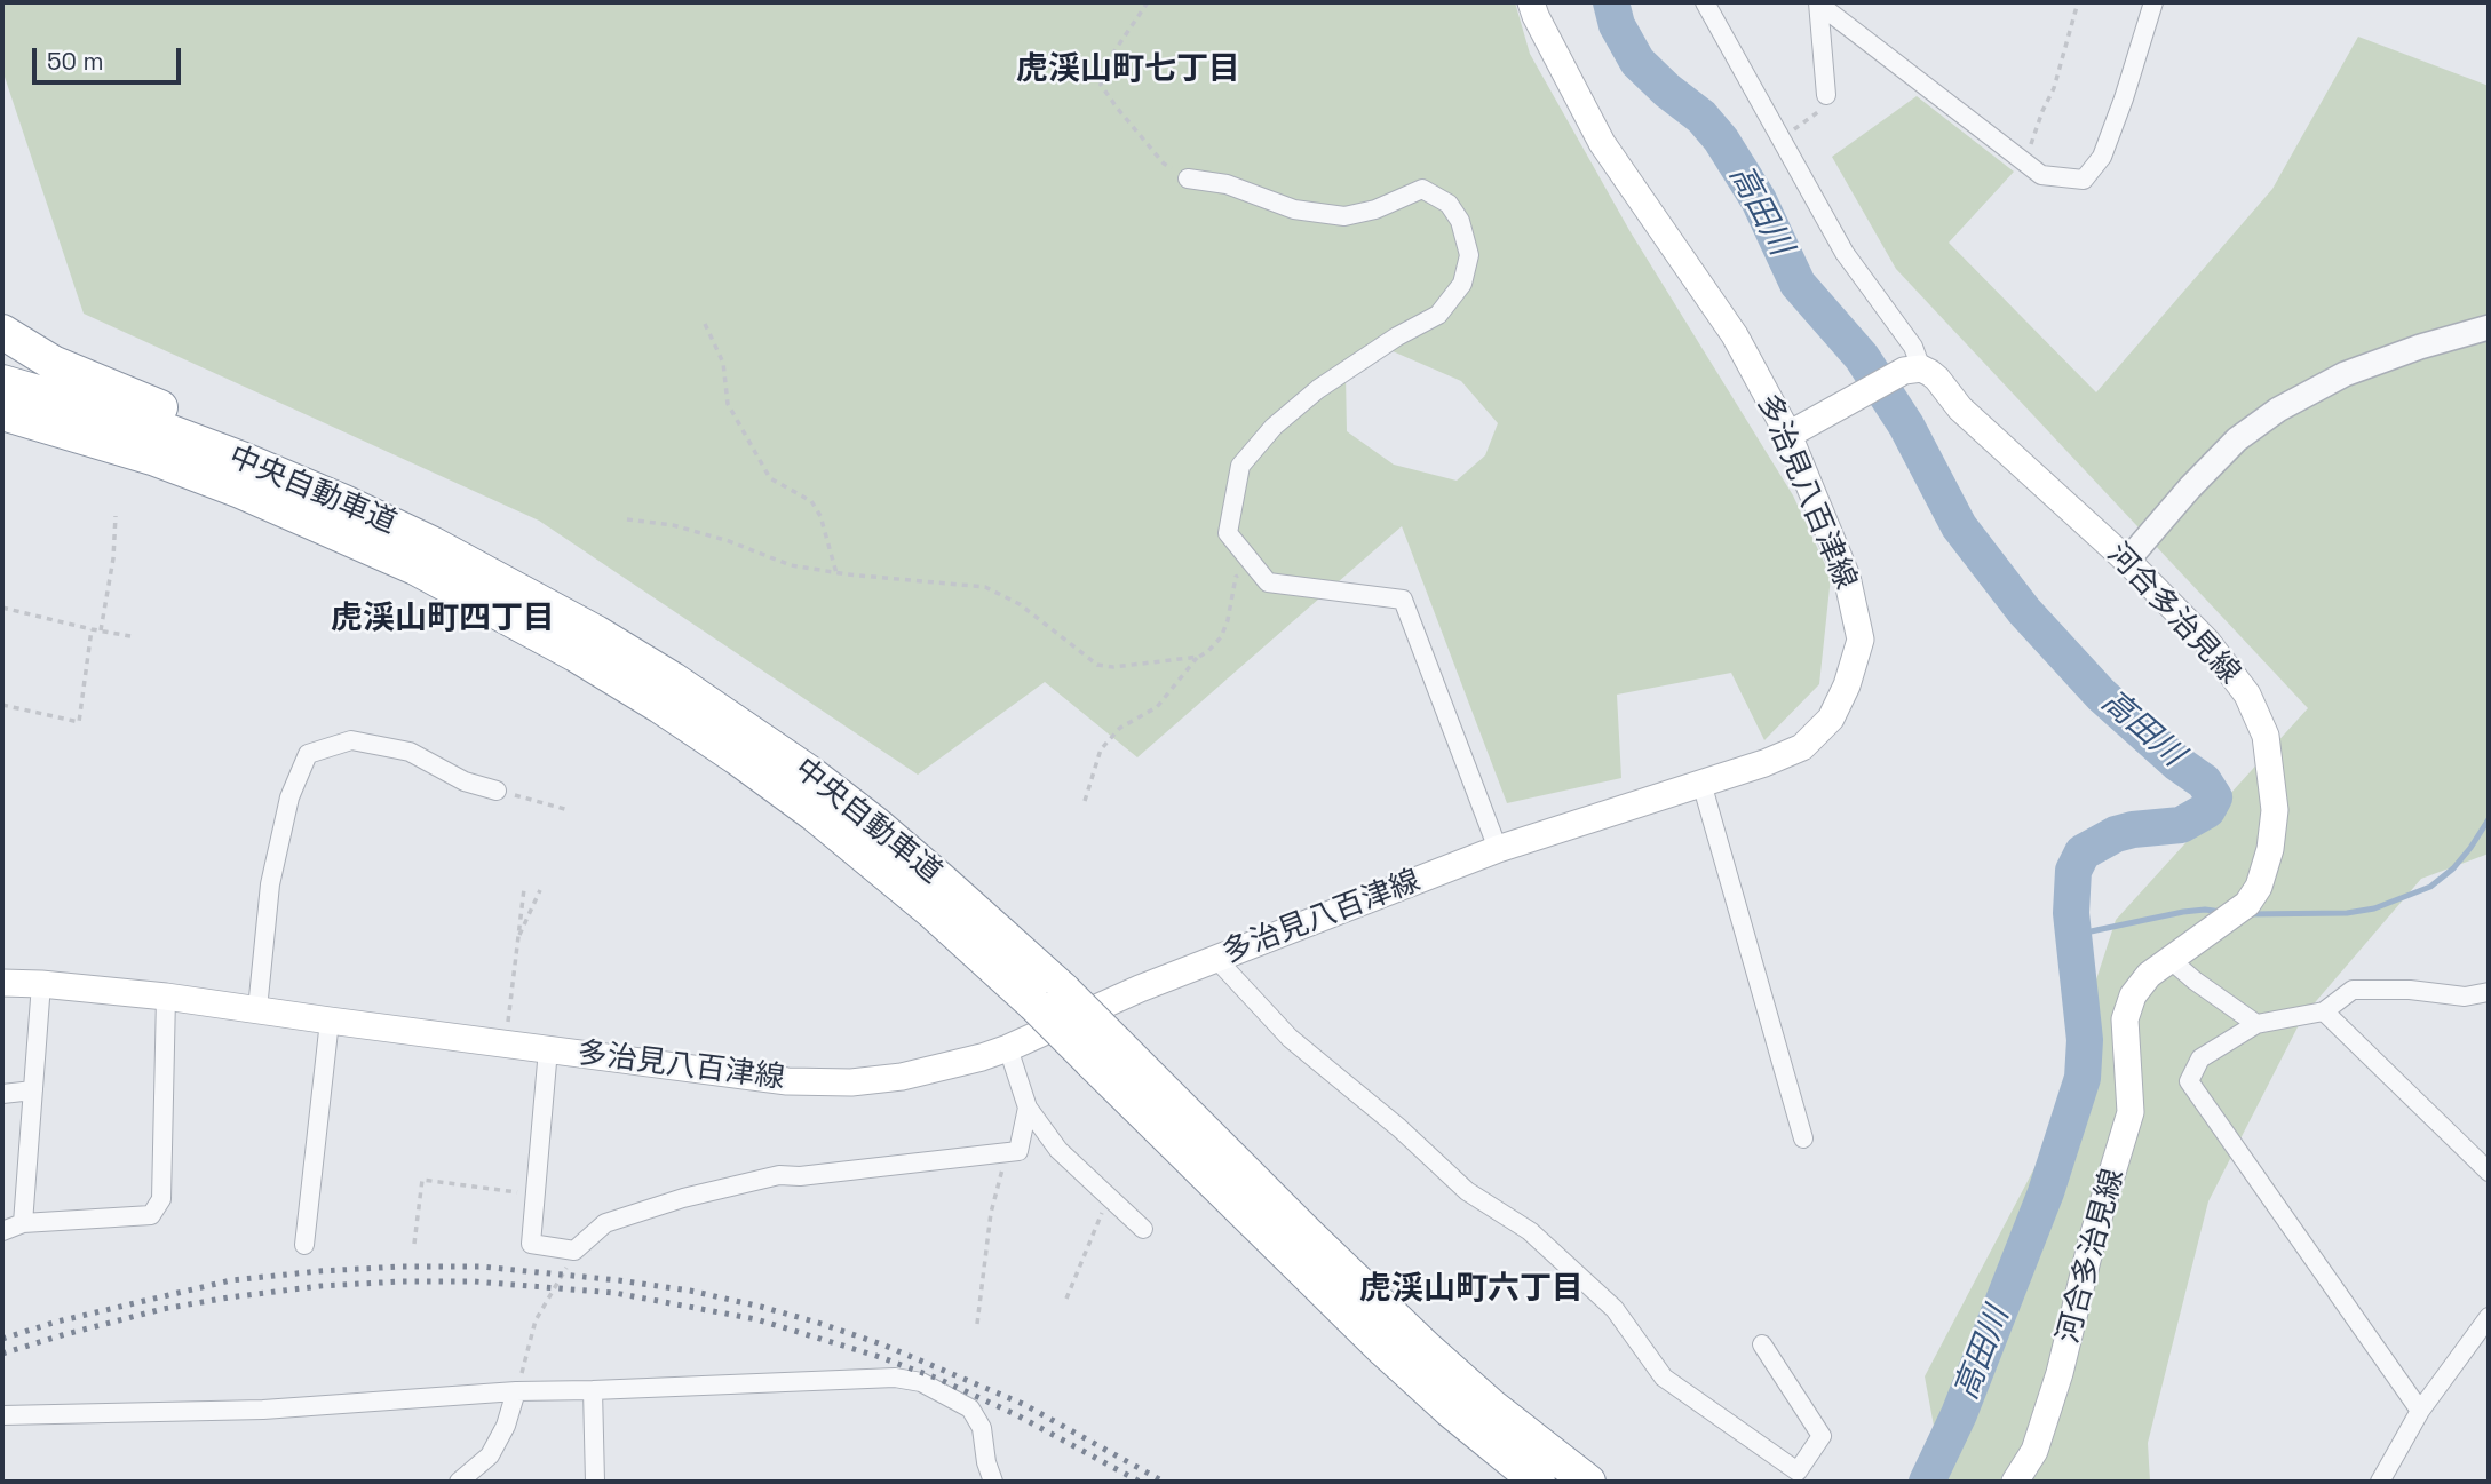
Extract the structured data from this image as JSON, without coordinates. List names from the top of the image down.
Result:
{
  "streets": {
    "highway": ["中央自動車道"],
    "main road": ["多治見八百津線", "河合多治見線"]
  },
  "districts": ["虎渓山町七丁目", "虎渓山町四丁目", "虎渓山町六丁目"],
  "water": ["高田川"],
  "scale_bar": "50 m"
}
